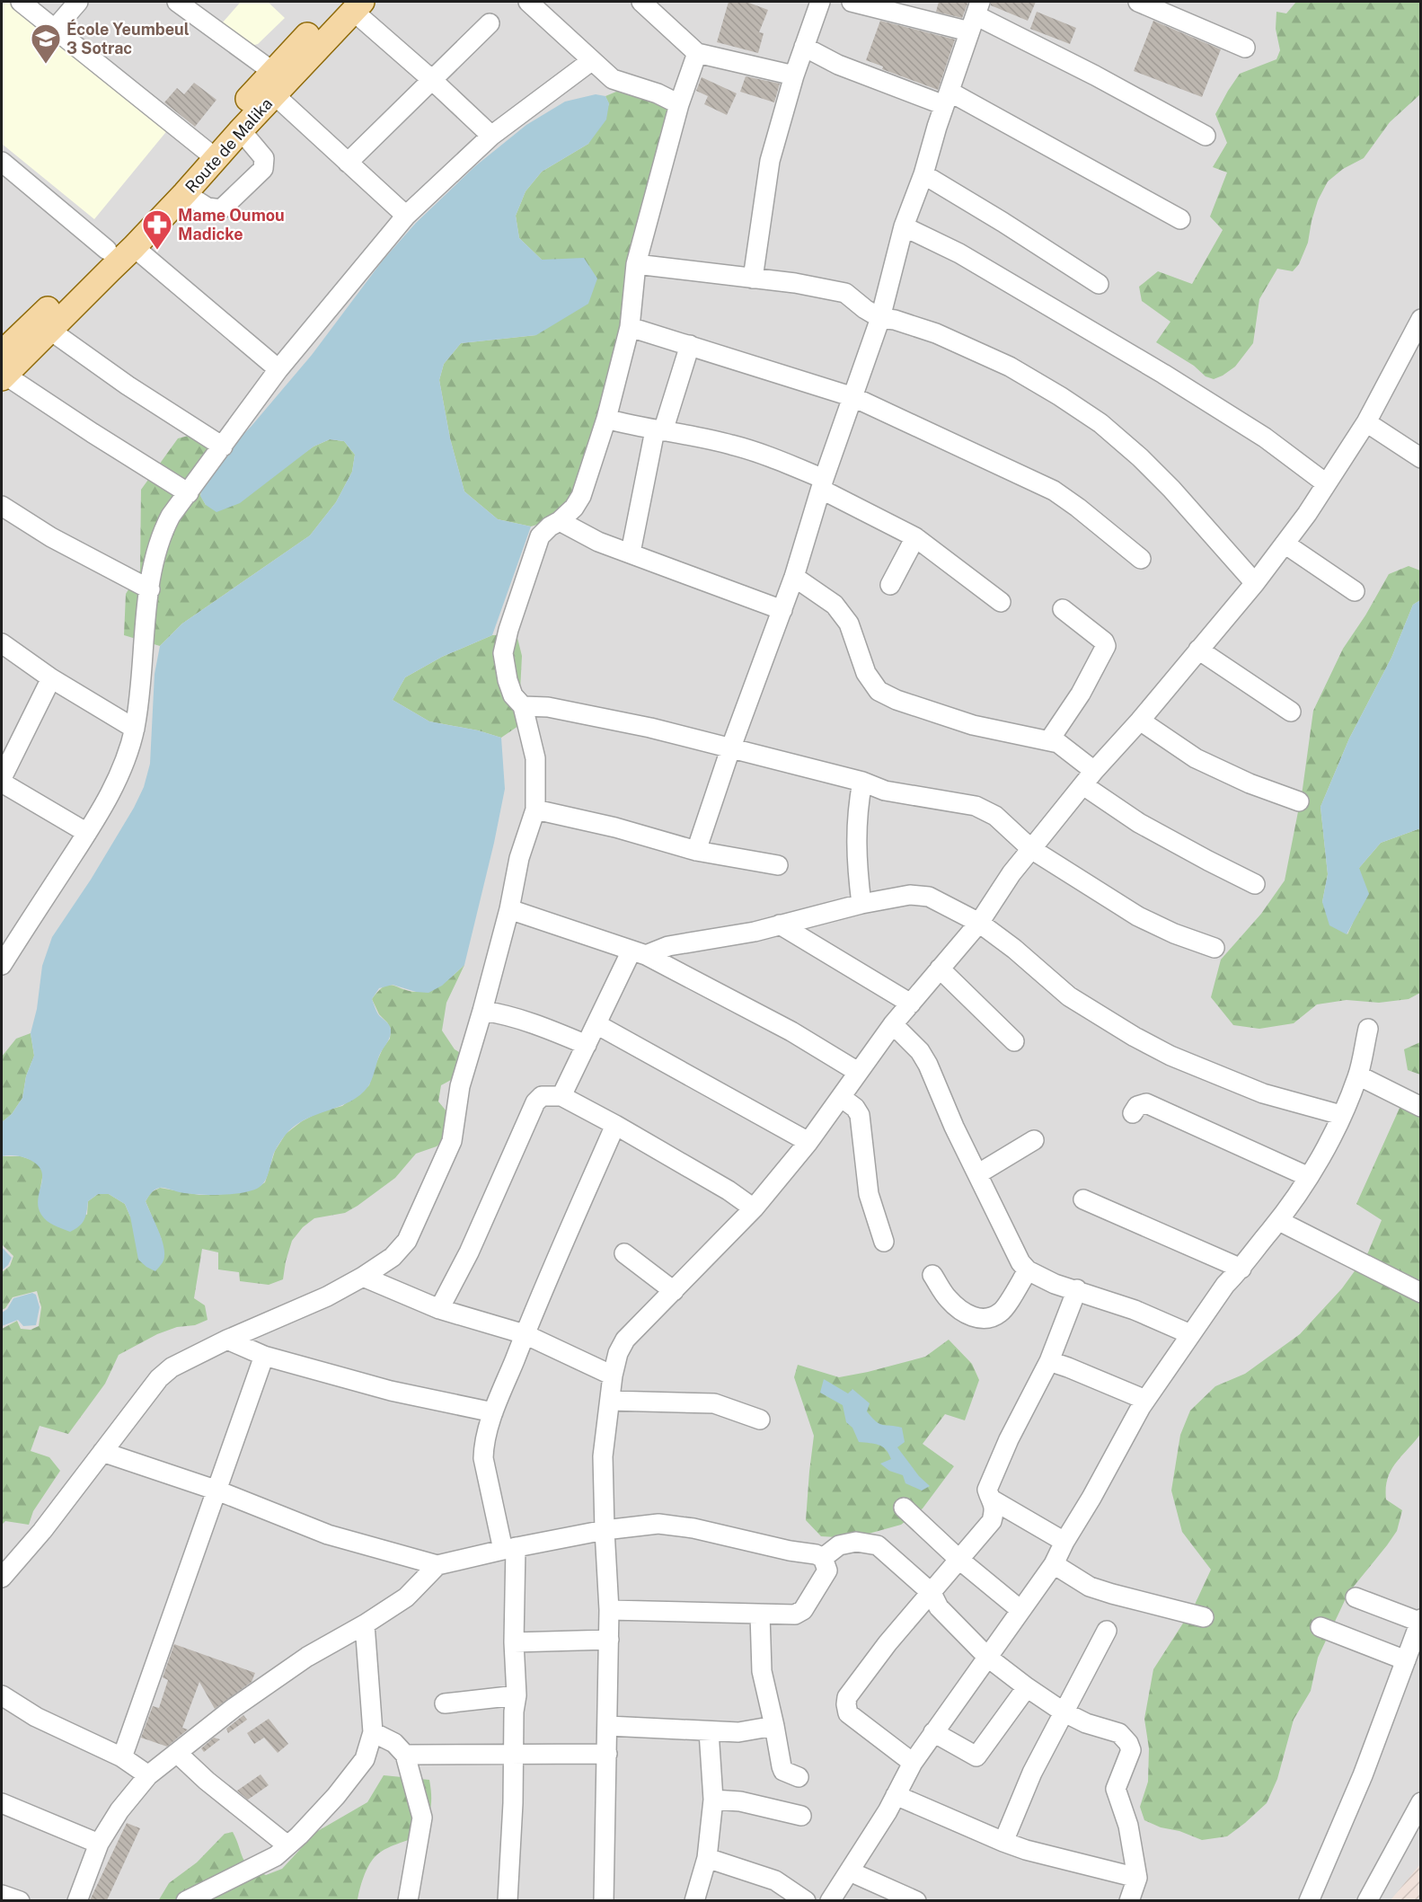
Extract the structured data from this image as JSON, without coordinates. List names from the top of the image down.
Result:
{
  "streets": {
    "main road": ["Route de Malika"]
  },
  "places": {
    "school or university": ["École Yeumbeul 3 Sotrac"],
    "pharmacy": ["Mame Oumou Madicke"]
  }
}
